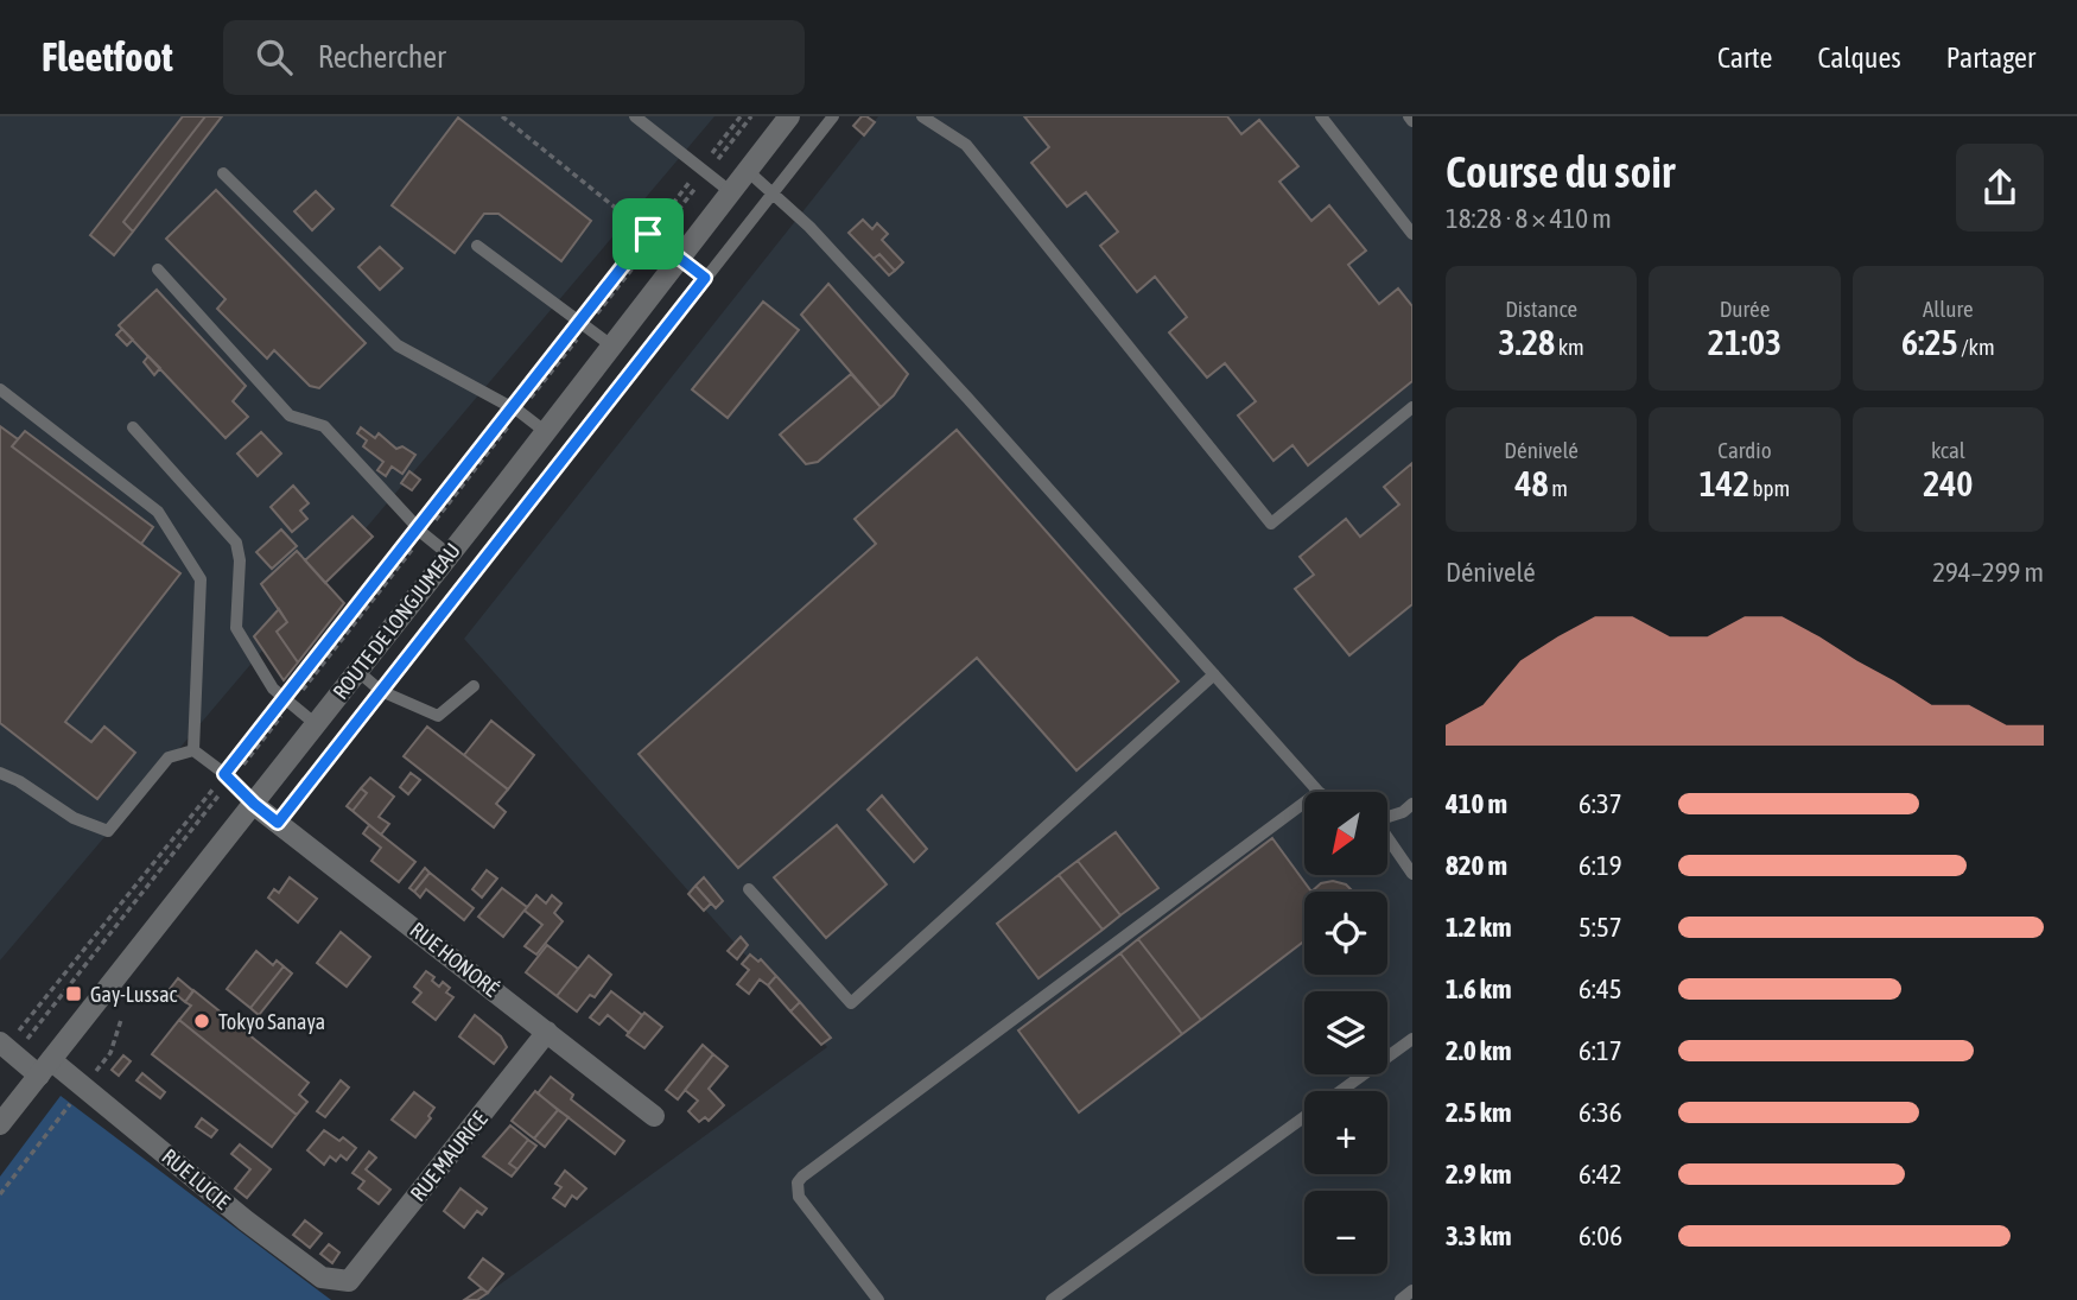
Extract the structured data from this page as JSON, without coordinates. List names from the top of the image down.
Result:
{
  "streets": {
    "street": [
      "ROUTE DE LONGJUMEAU",
      "RUE HONORÉ",
      "RUE MAURICE",
      "RUE LUCIE"
    ]
  },
  "crossings": [
    ["ROUTE DE LONGJUMEAU", "RUE HONORÉ"],
    ["ROUTE DE LONGJUMEAU", "RUE LUCIE"],
    ["RUE HONORÉ", "RUE MAURICE"],
    ["RUE MAURICE", "RUE LUCIE"]
  ],
  "places": {
    "transit": ["Gay-Lussac"],
    "other": ["Tokyo Sanaya"]
  },
  "north": "bottom left",
  "page": {
    "header": "Fleetfoot",
    "search": "Rechercher",
    "nav": ["Carte", "Calques", "Partager"],
    "heading": ["Course du soir", "18:28 · 8 × 410 m"],
    "stats": [
      ["Distance", "3.28 km"],
      ["Durée", "21:03"],
      ["Allure", "6:25 /km"],
      ["Dénivelé", "48 m"],
      ["Cardio", "142 bpm"],
      ["kcal", "240"]
    ],
    "chart": ["Dénivelé", "294–299 m"],
    "list": [
      {
        "name": "410 m",
        "note": "6:37"
      },
      {
        "name": "820 m",
        "note": "6:19"
      },
      {
        "name": "1.2 km",
        "note": "5:57"
      },
      {
        "name": "1.6 km",
        "note": "6:45"
      },
      {
        "name": "2.0 km",
        "note": "6:17"
      },
      {
        "name": "2.5 km",
        "note": "6:36"
      },
      {
        "name": "2.9 km",
        "note": "6:42"
      },
      {
        "name": "3.3 km",
        "note": "6:06"
      }
    ],
    "map_buttons": ["+", "−"]
  }
}
